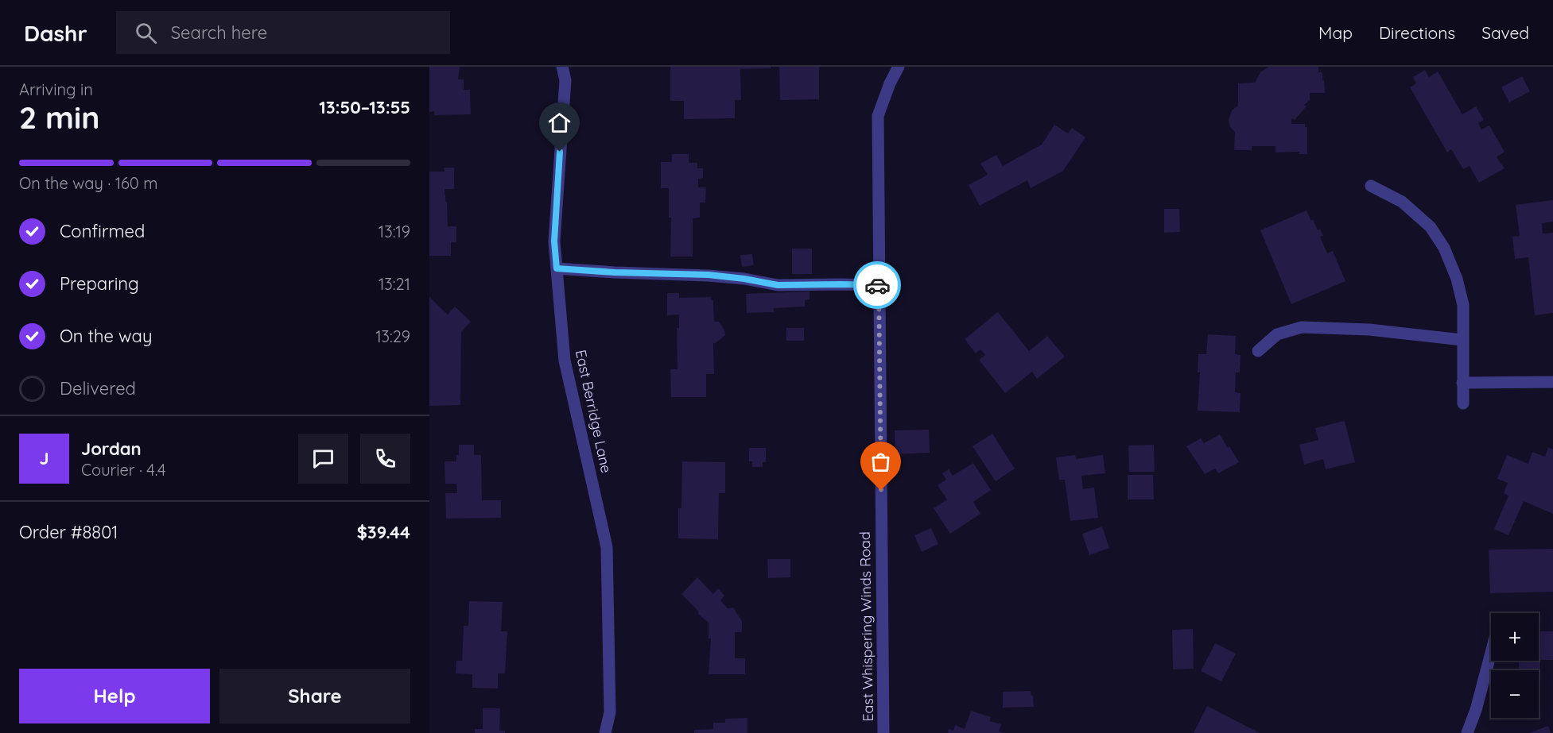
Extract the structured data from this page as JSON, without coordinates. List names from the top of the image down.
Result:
{
  "streets": {
    "street": ["East Berridge Lane", "East Whispering Winds Road"]
  },
  "page": {
    "header": "Dashr",
    "search": "Search here",
    "nav": ["Map", "Directions", "Saved"],
    "heading": ["2 min", "Arriving in", "13:50–13:55"],
    "panel": [
      "Jordan",
      "Courier · 4.4",
      "Order #8801",
      "$39.44"
    ],
    "bar": "On the way · 160 m",
    "list": [
      ["Confirmed", "13:19"],
      ["Preparing", "13:21"],
      ["On the way", "13:29"],
      "Delivered"
    ],
    "round": "J",
    "map_buttons": ["+", "−"],
    "buttons": ["Help", "Share"]
  }
}
